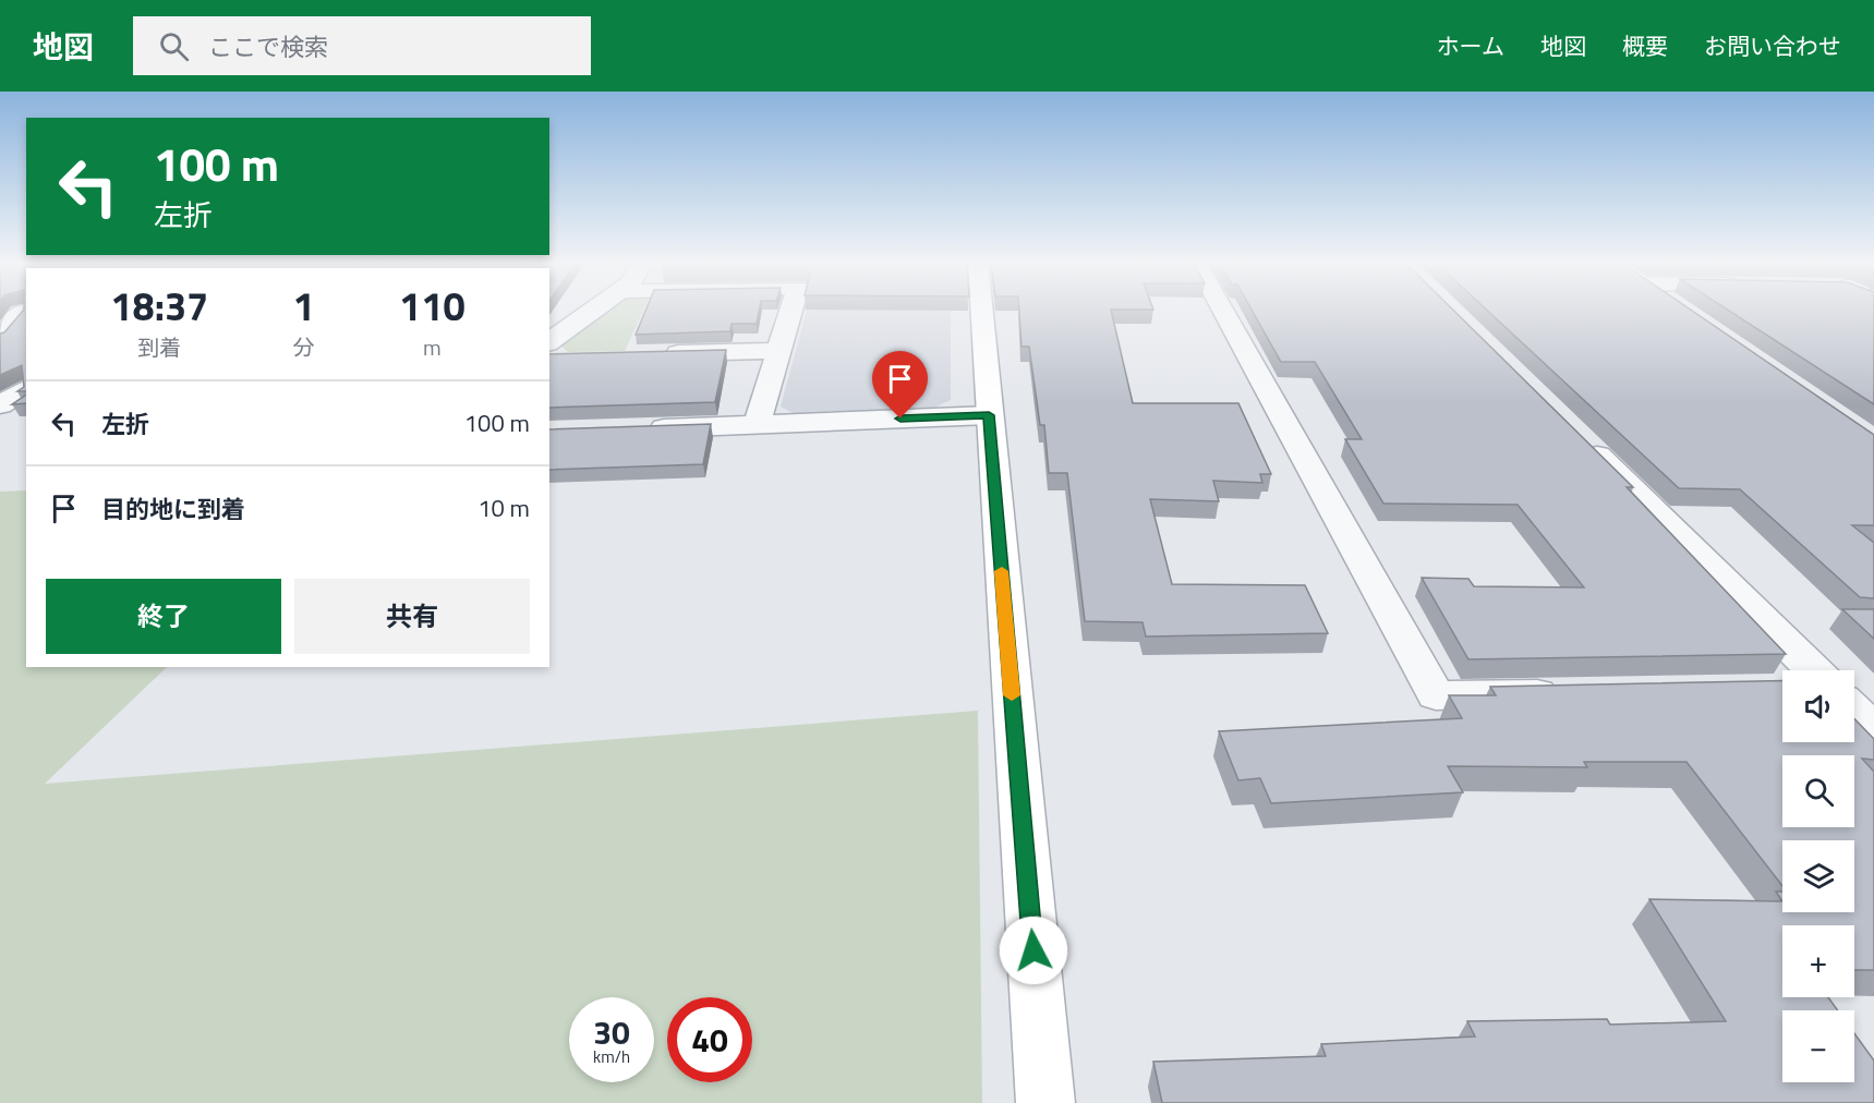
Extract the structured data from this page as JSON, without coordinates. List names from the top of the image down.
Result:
{
  "page": {
    "header": "地図",
    "search": "ここで検索",
    "nav": [
      "ホーム",
      "地図",
      "概要",
      "お問い合わせ"
    ],
    "turn": ["100 m", "左折"],
    "eta": [
      "18:37",
      "到着",
      "1",
      "分",
      "110",
      "m"
    ],
    "list": [
      {
        "name": "左折",
        "value": "100 m"
      },
      {
        "name": "目的地に到着",
        "value": "10 m"
      }
    ],
    "buttons": ["終了", "共有"],
    "map_buttons": ["+", "−"],
    "speed": "30 km/h",
    "limit": "40"
  }
}
